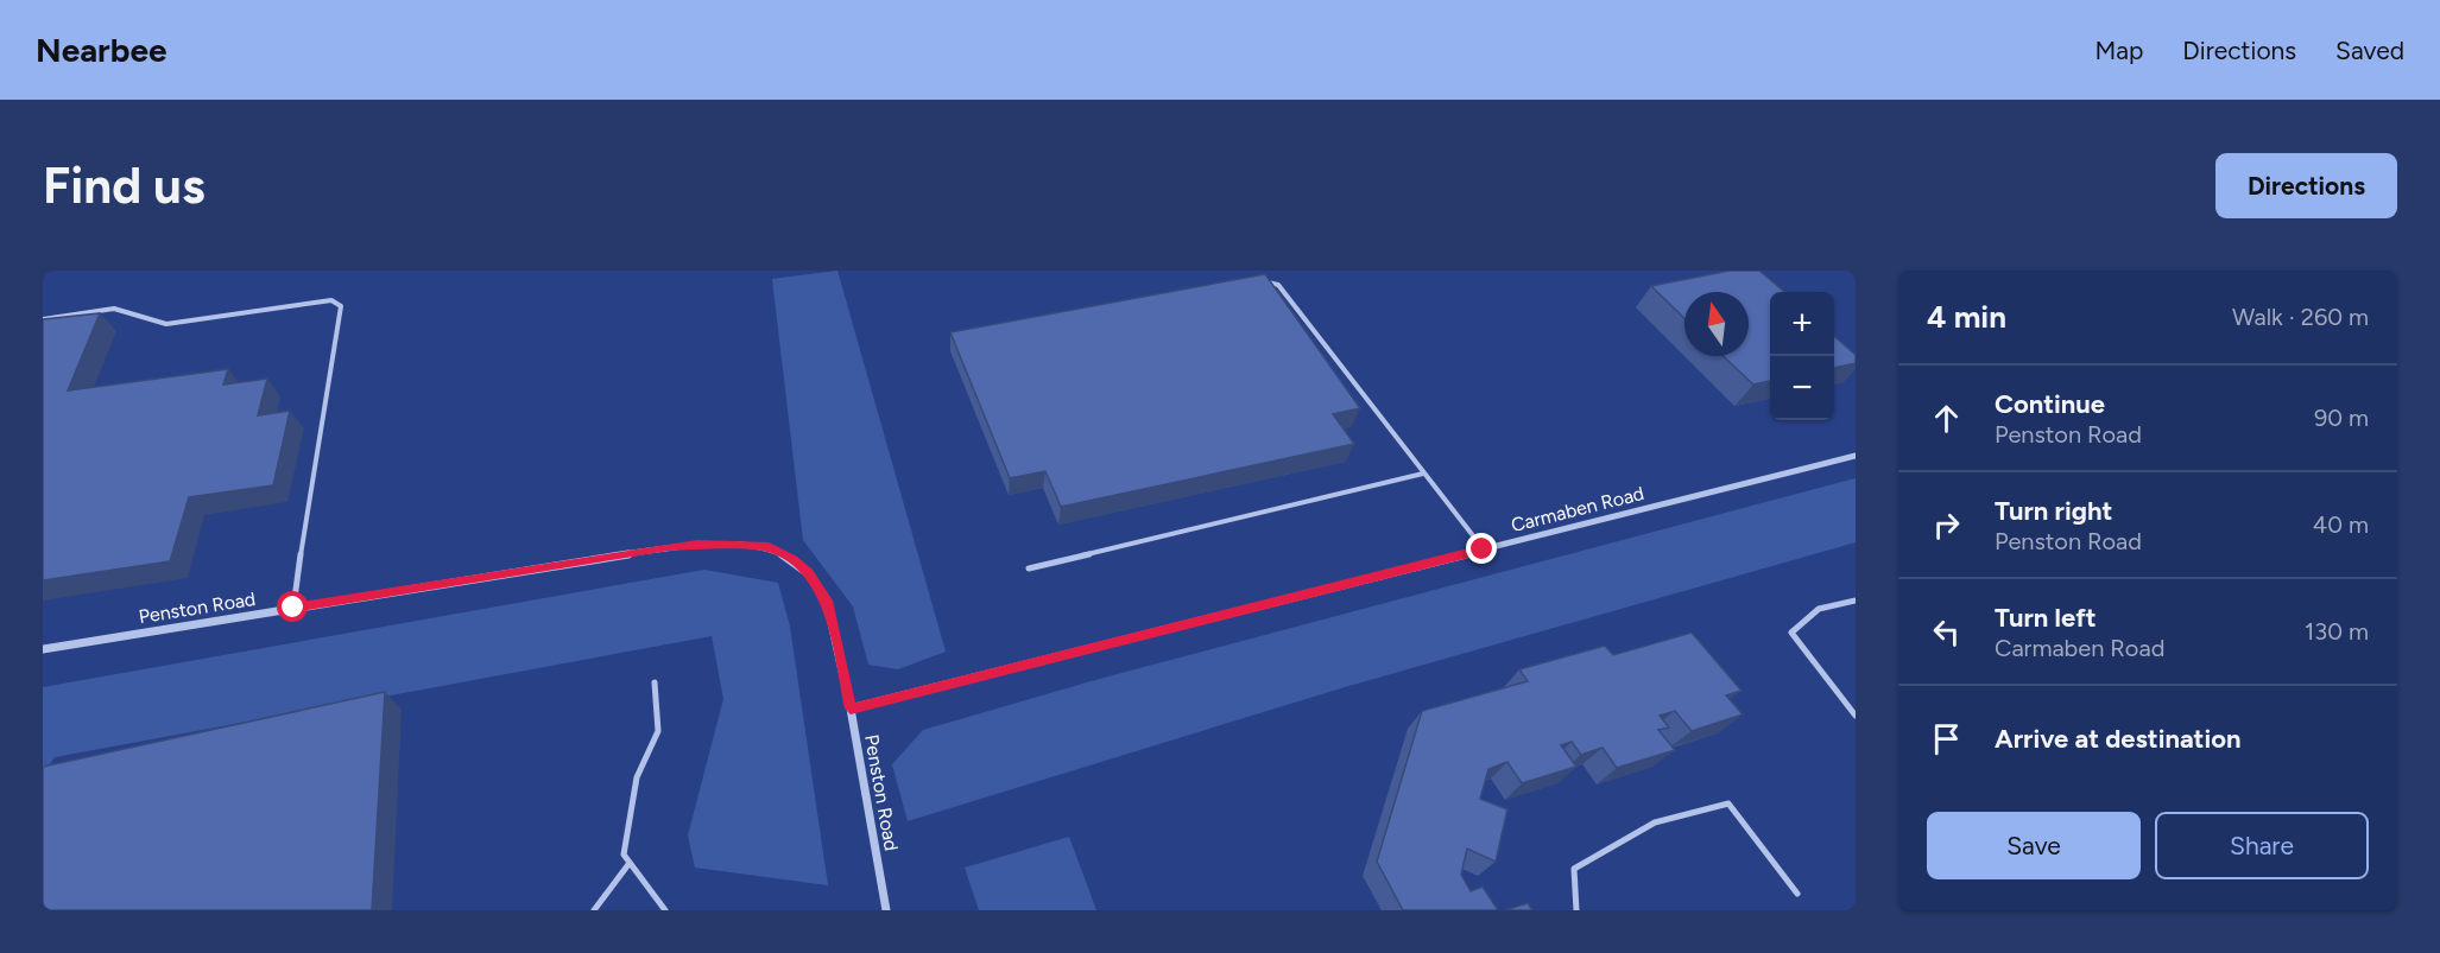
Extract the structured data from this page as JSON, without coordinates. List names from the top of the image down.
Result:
{
  "streets": {
    "street": ["Carmaben Road", "Penston Road"]
  },
  "crossings": [
    ["Carmaben Road", "Penston Road"]
  ],
  "north": "top",
  "page": {
    "header": "Nearbee",
    "nav": ["Map", "Directions", "Saved"],
    "buttons": [
      "Directions",
      ["Save", "Share"]
    ],
    "title": "Find us",
    "heading": ["4 min", "Walk · 260 m"],
    "map_buttons": ["+", "−"],
    "list": [
      ["Continue", "Penston Road", "90 m"],
      ["Turn right", "Penston Road", "40 m"],
      ["Turn left", "Carmaben Road", "130 m"],
      "Arrive at destination"
    ]
  }
}
